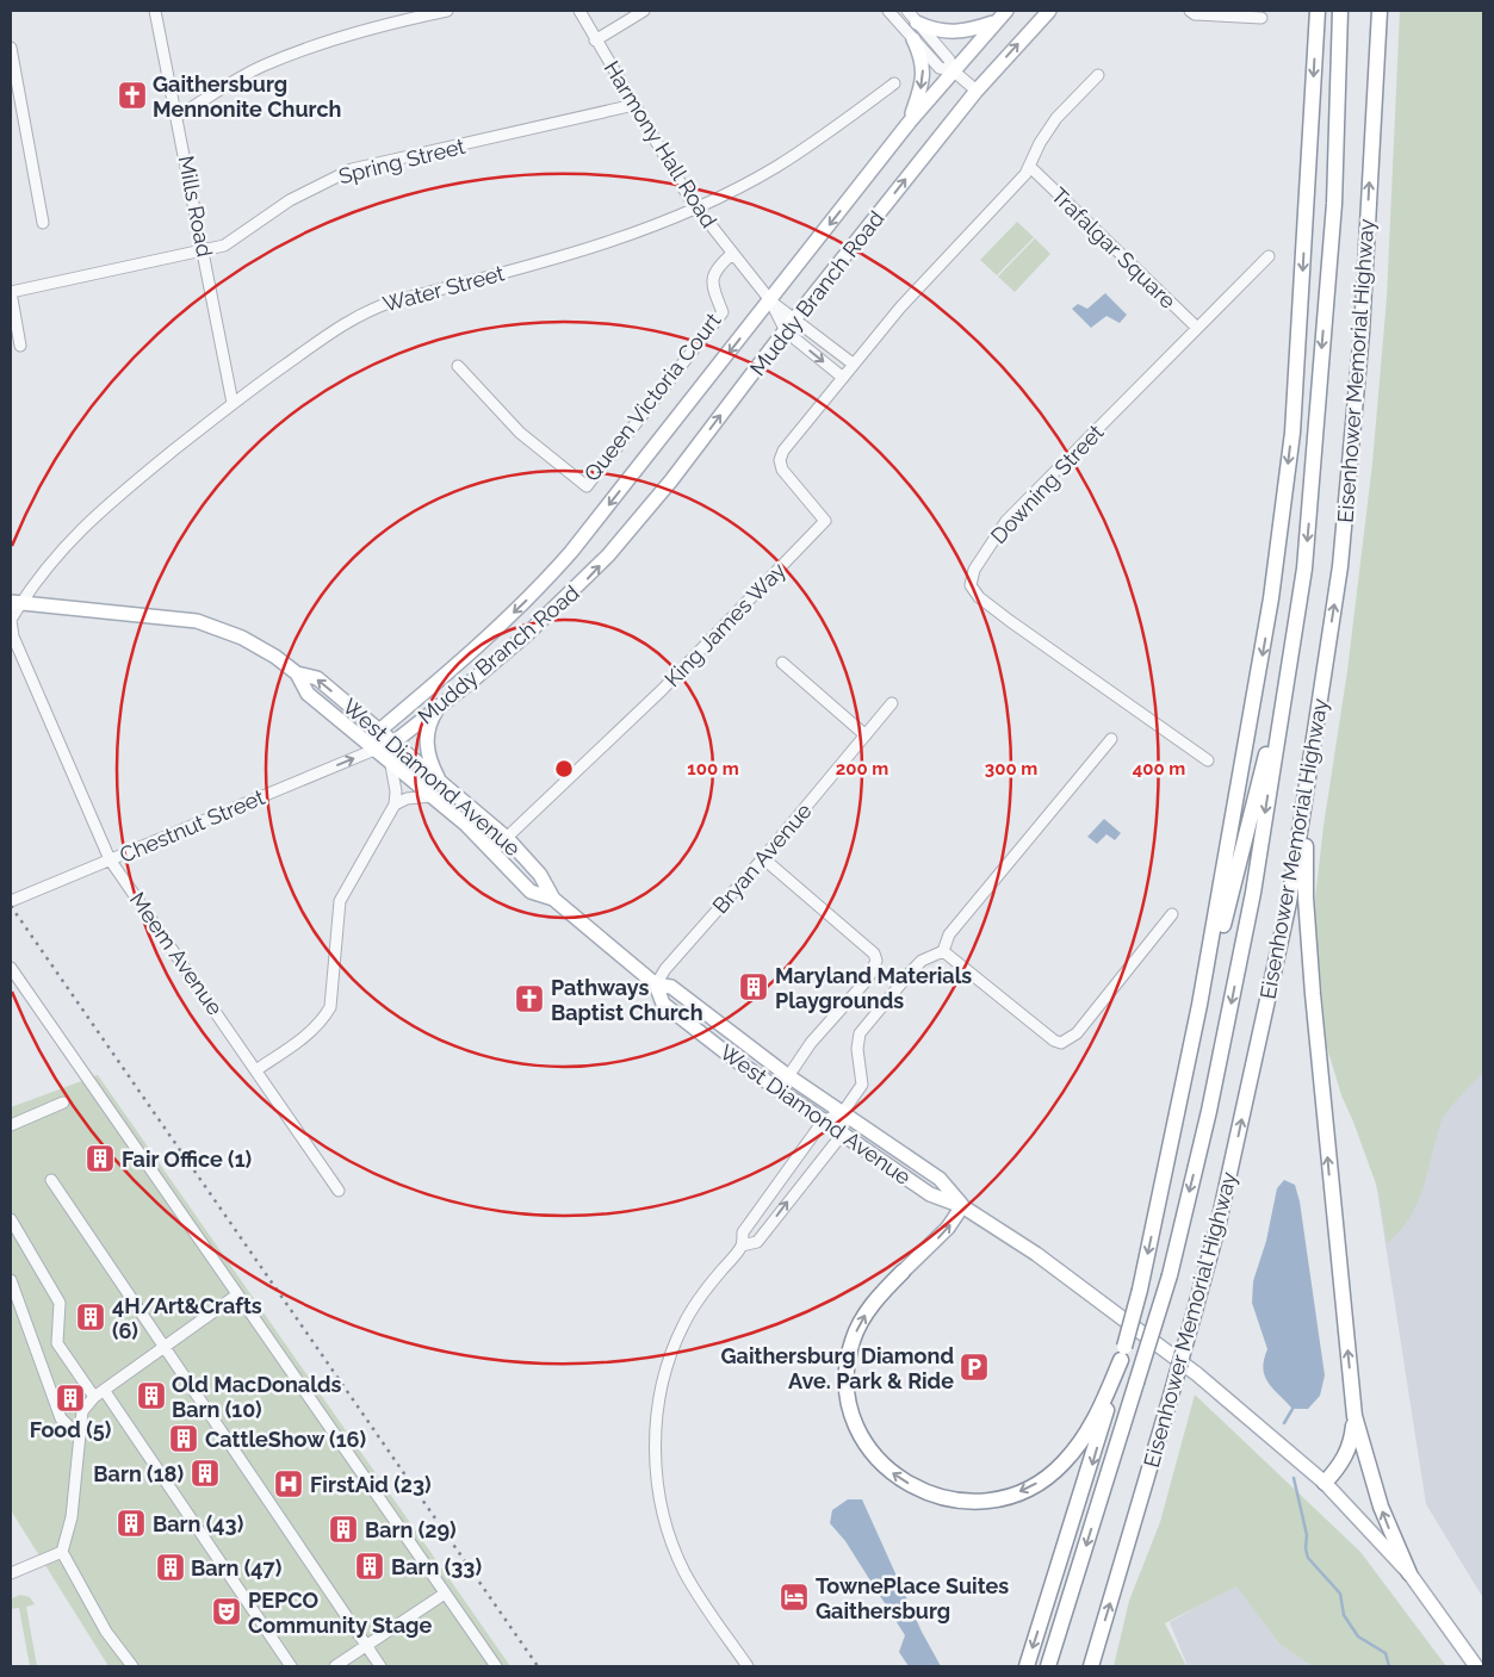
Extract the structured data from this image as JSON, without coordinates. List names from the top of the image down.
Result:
{
  "streets": {
    "highway": ["Eisenhower Memorial Highway"],
    "main road": ["Muddy Branch Road", "West Diamond Avenue"],
    "street": [
      "Harmony Hall Road",
      "Spring Street",
      "Mills Road",
      "Trafalgar Square",
      "Water Street",
      "Queen Victoria Court",
      "Downing Street",
      "King James Way",
      "Chestnut Street",
      "Bryan Avenue",
      "Meem Avenue"
    ]
  },
  "crossings": [
    ["Harmony Hall Road", "Spring Street"],
    ["Harmony Hall Road", "Water Street"],
    ["Harmony Hall Road", "Muddy Branch Road"],
    ["Harmony Hall Road", "Queen Victoria Court"],
    ["Spring Street", "Mills Road"],
    ["Mills Road", "Water Street"],
    ["Trafalgar Square", "Downing Street"],
    ["Trafalgar Square", "King James Way"],
    ["Water Street", "West Diamond Avenue"],
    ["Water Street", "Meem Avenue"],
    ["Muddy Branch Road", "West Diamond Avenue"],
    ["Muddy Branch Road", "Chestnut Street"],
    ["King James Way", "West Diamond Avenue"],
    ["West Diamond Avenue", "Chestnut Street"],
    ["West Diamond Avenue", "Bryan Avenue"],
    ["West Diamond Avenue", "Meem Avenue"],
    ["Chestnut Street", "Meem Avenue"]
  ],
  "one_way": ["Chestnut Street"],
  "places": {
    "church": ["Gaithersburg Mennonite Church", "Pathways Baptist Church"],
    "building": [
      "Maryland Materials Playgrounds",
      "Fair Office (1)",
      "4H/Art&Crafts (6)",
      "Old MacDonalds Barn (10)",
      "Food (5)",
      "CattleShow (16)",
      "Barn (18)",
      "Barn (43)",
      "Barn (29)",
      "Barn (33)",
      "Barn (47)"
    ],
    "parking": ["Gaithersburg Diamond Ave. Park & Ride"],
    "hospital": ["FirstAid (23)"],
    "hotel": ["TownePlace Suites Gaithersburg"],
    "theatre": ["PEPCO Community Stage"]
  },
  "rings": [
    "100 m",
    "200 m",
    "300 m",
    "400 m"
  ]
}
